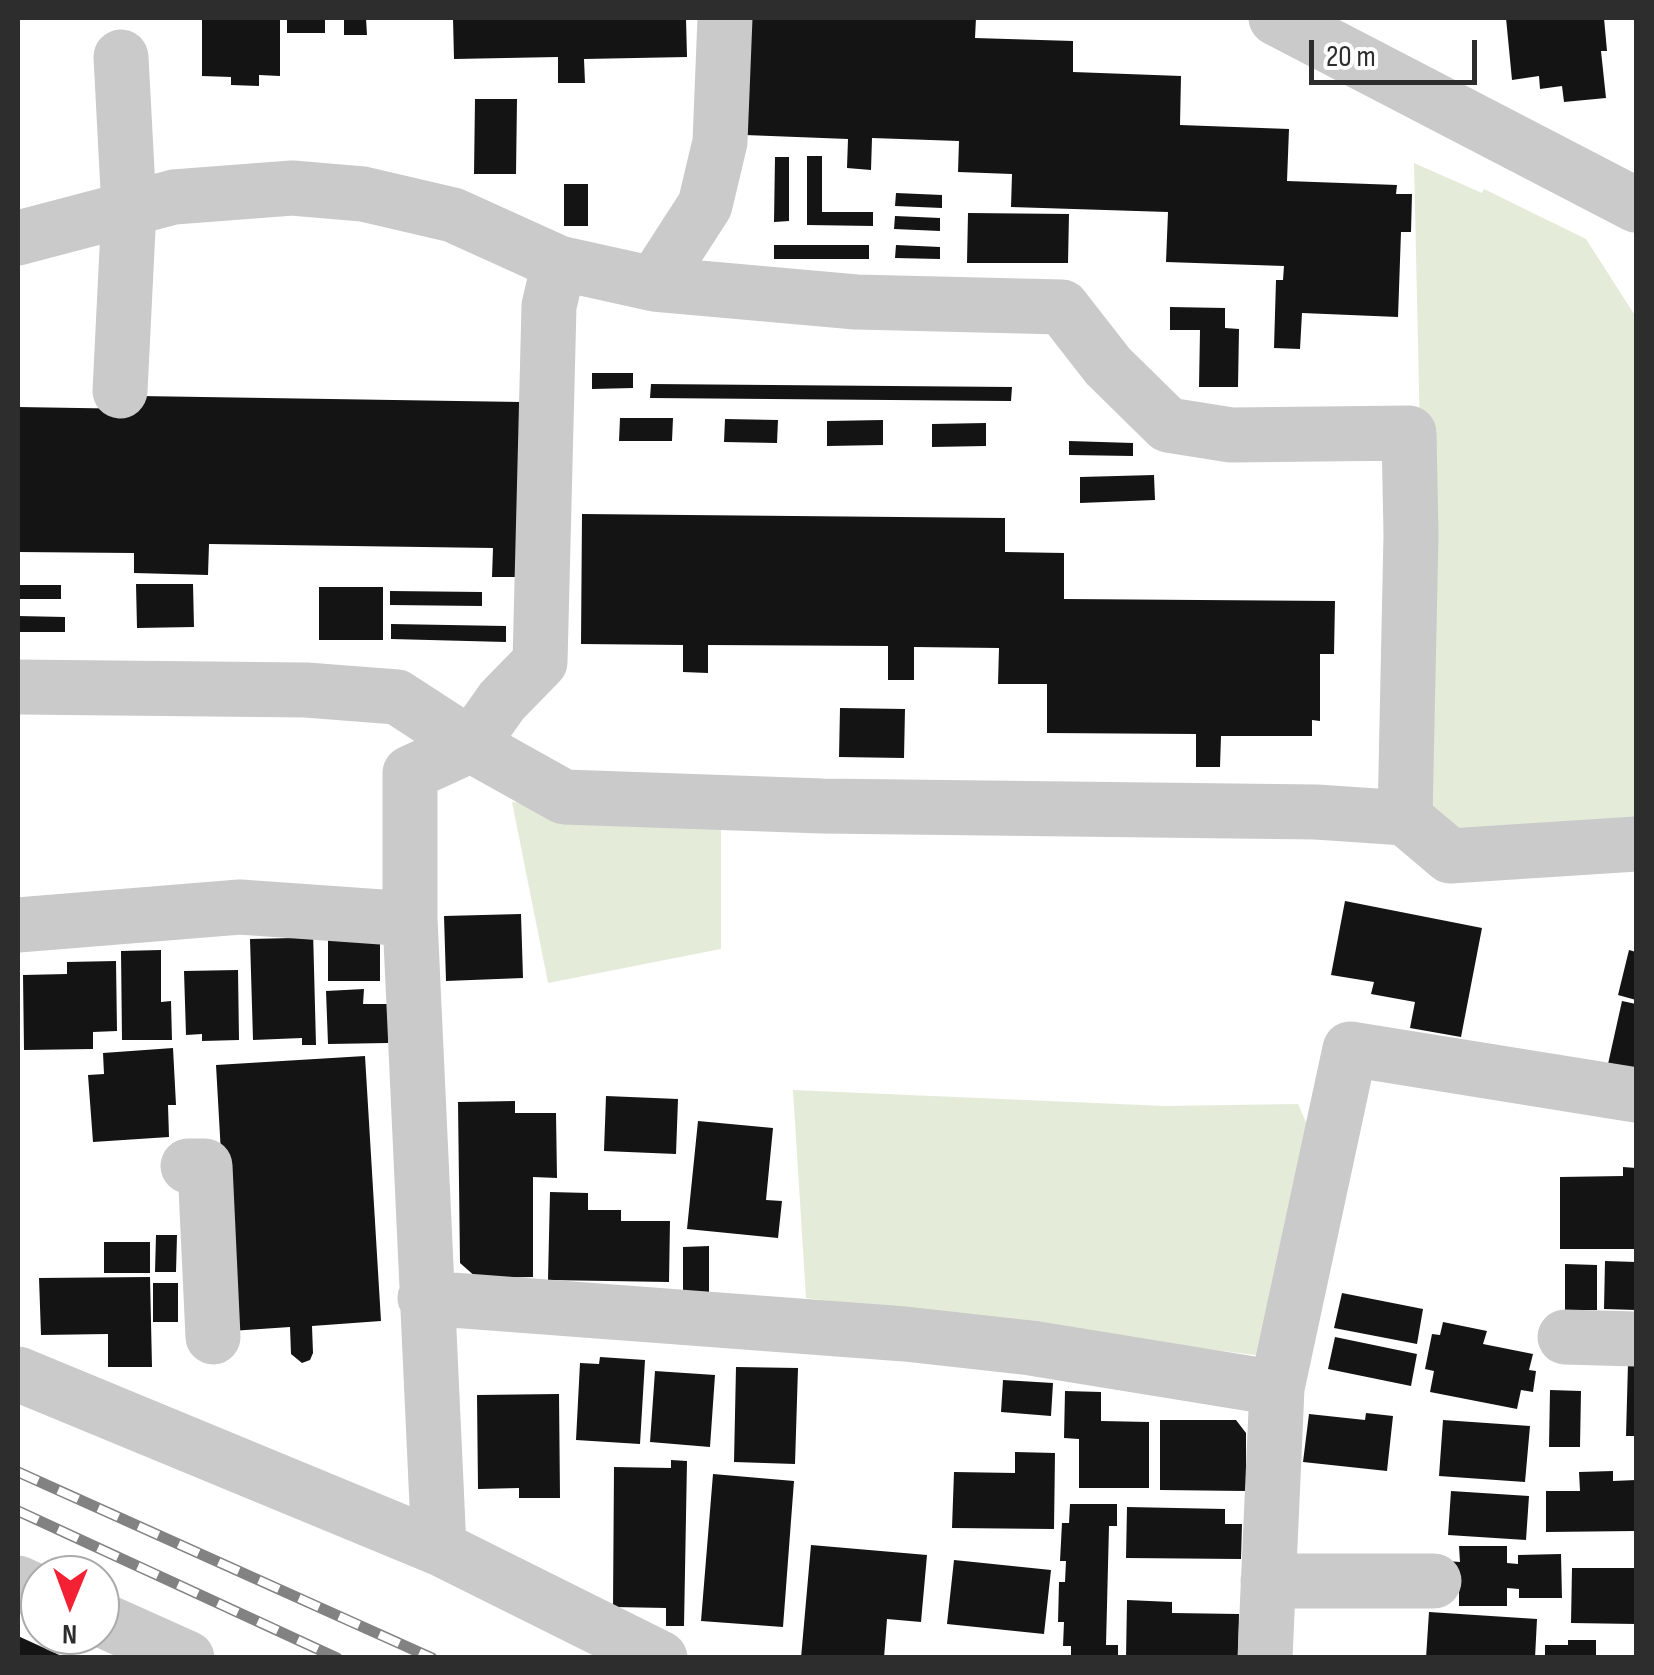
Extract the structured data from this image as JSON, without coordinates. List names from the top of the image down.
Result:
{
  "scale_bar": "20 m",
  "north": "bottom"
}
